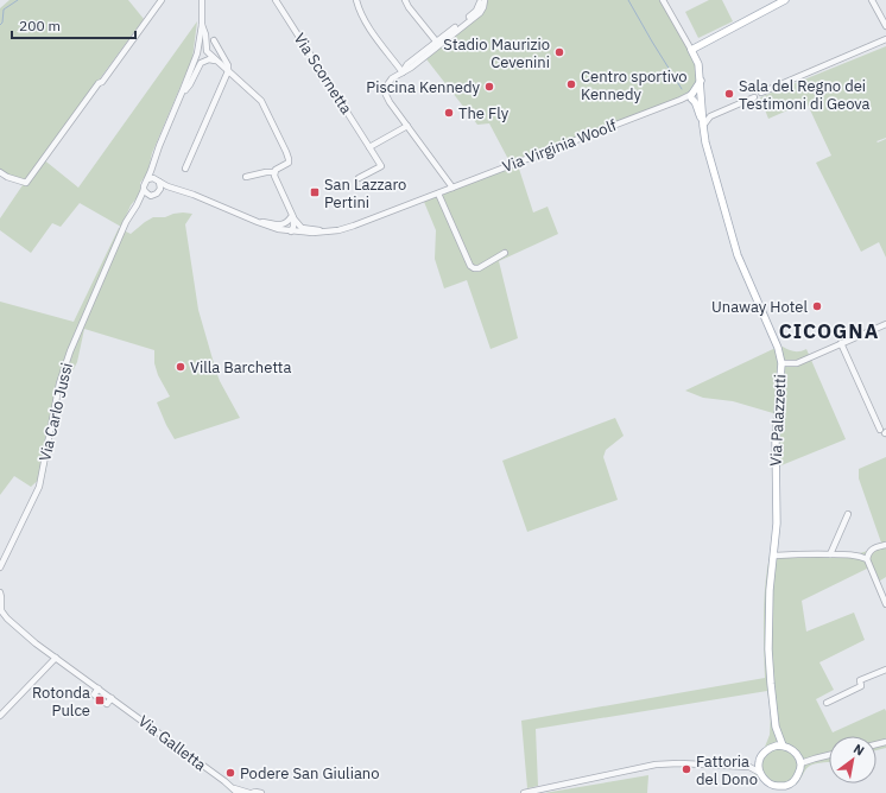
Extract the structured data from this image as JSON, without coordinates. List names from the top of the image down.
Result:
{
  "streets": {
    "main road": ["Via Palazzetti"],
    "street": [
      "Via Scornetta",
      "Via Virginia Woolf",
      "Via Carlo Jussi",
      "Via Galletta"
    ]
  },
  "crossings": [
    ["Via Virginia Woolf", "Via Carlo Jussi"],
    ["Via Virginia Woolf", "Via Palazzetti"]
  ],
  "districts": ["CICOGNA"],
  "places": {
    "other": [
      "Stadio Maurizio Cevenini",
      "Centro sportivo Kennedy",
      "Piscina Kennedy",
      "Sala del Regno dei Testimoni di Geova",
      "The Fly",
      "Unaway Hotel",
      "Villa Barchetta",
      "Fattoria del Dono",
      "Podere San Giuliano"
    ],
    "transit": ["San Lazzaro Pertini", "Rotonda Pulce"]
  },
  "scale_bar": "200 m",
  "north": "top right"
}
